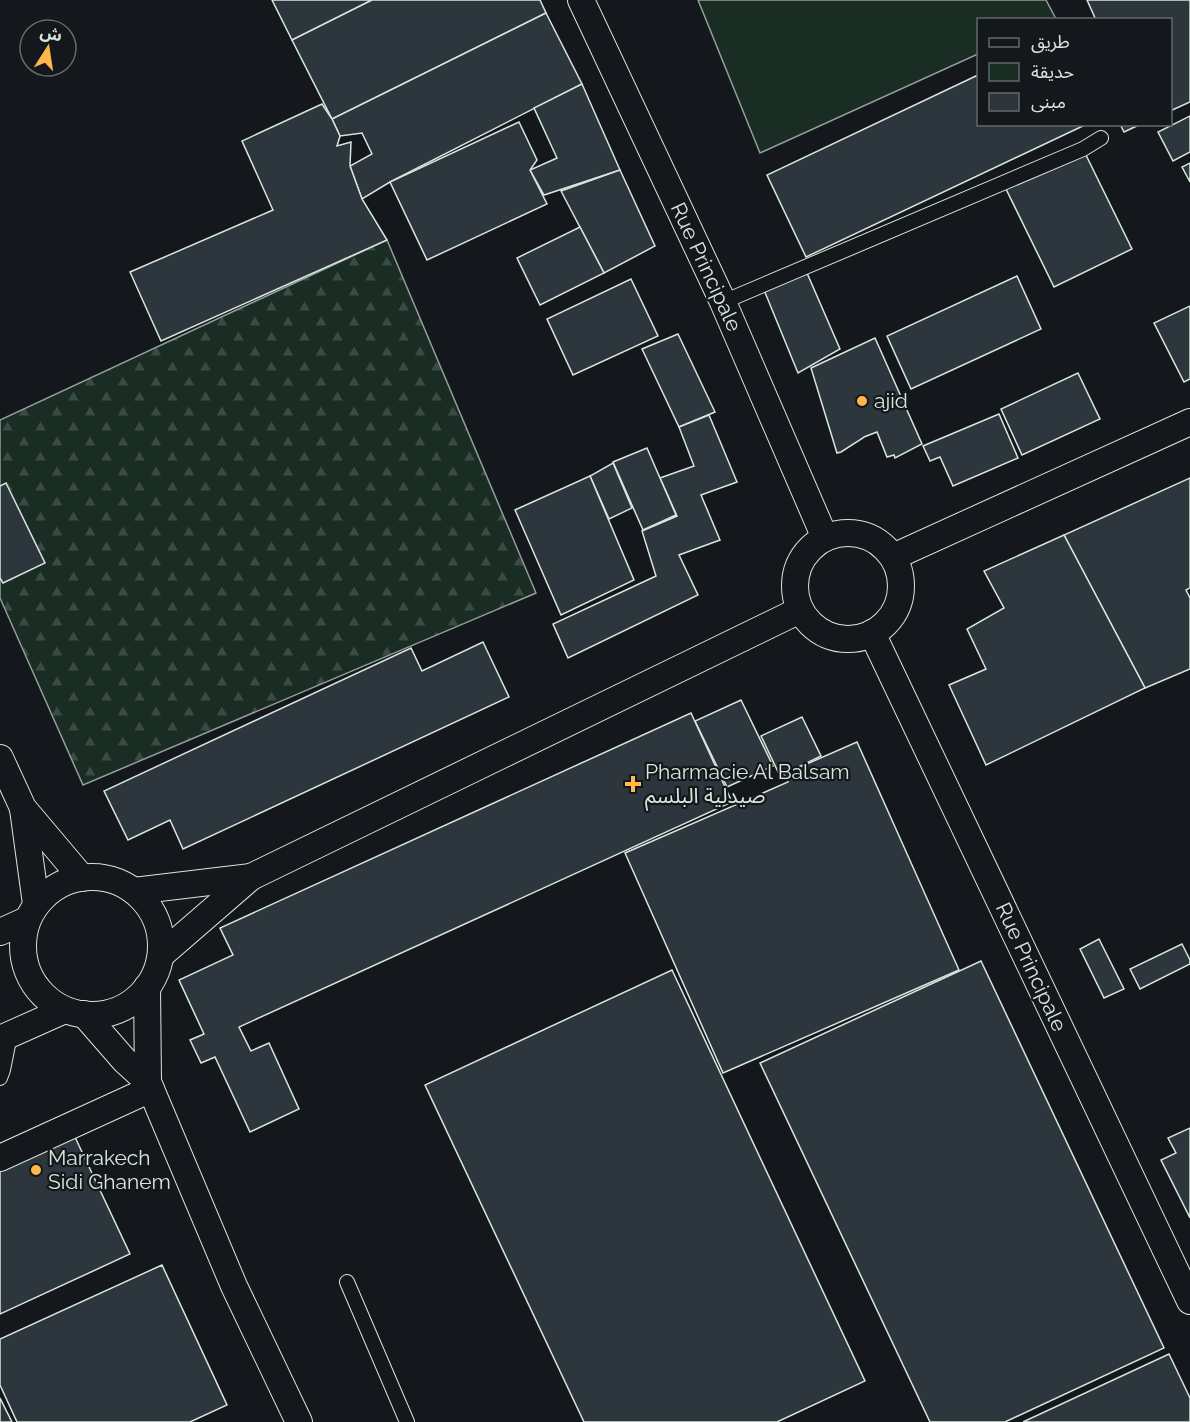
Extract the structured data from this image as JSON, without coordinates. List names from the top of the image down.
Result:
{
  "streets": {
    "street": ["Rue Principale"]
  },
  "places": {
    "other": ["ajid", "Marrakech Sidi Ghanem"],
    "health": ["Pharmacie Al Balsam صيدلية البلسم"]
  },
  "legend": ["طريق", "حديقة", "مبنى"],
  "north": "top"
}
